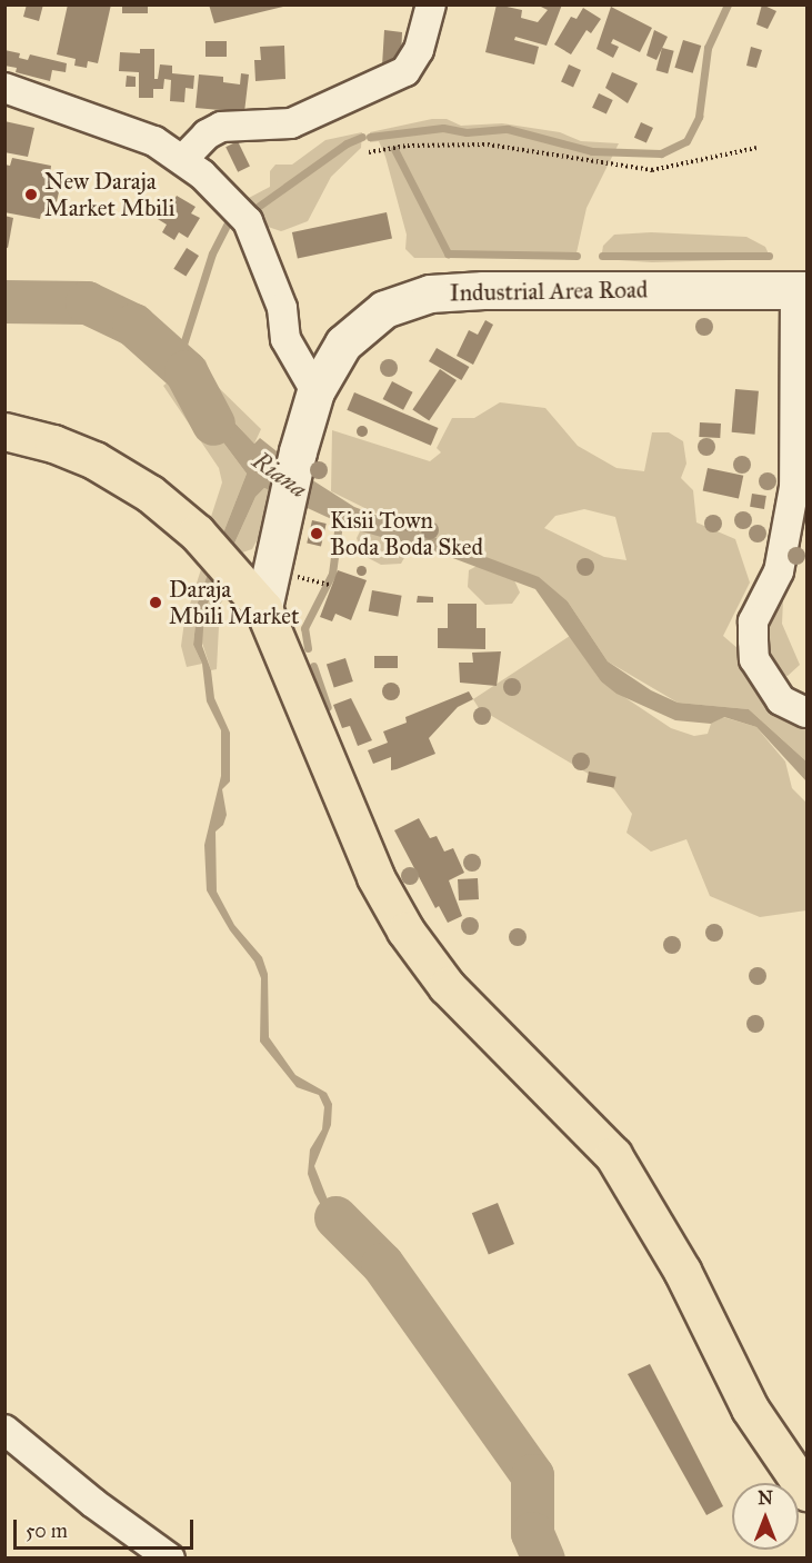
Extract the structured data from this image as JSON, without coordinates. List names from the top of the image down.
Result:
{
  "streets": {
    "main road": ["Industrial Area Road"]
  },
  "water": ["Riana"],
  "places": ["New Daraja Market Mbili", "Kisii Town Boda Boda Sked", "Daraja Mbili Market"],
  "scale_bar": "50 m",
  "north": "top"
}
